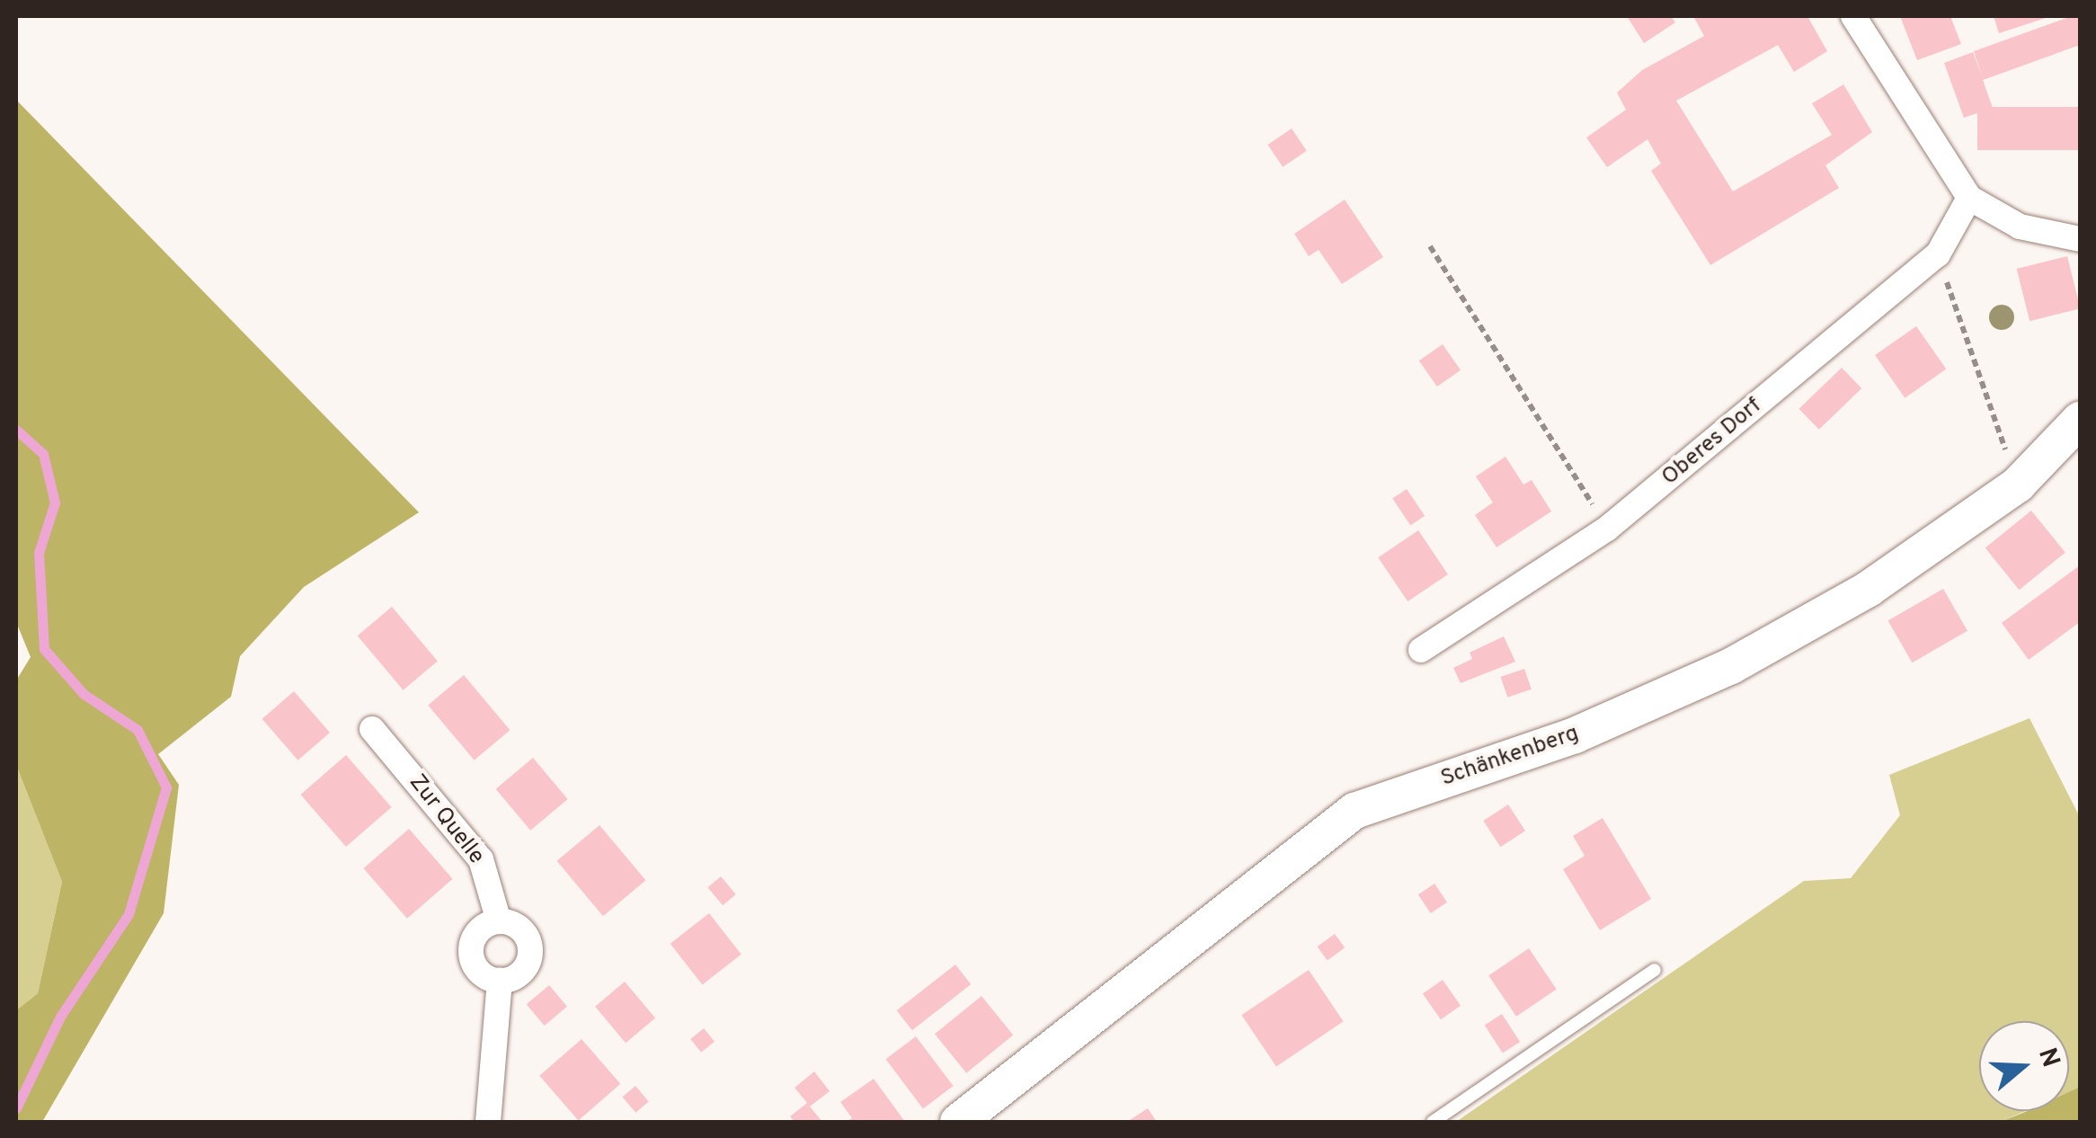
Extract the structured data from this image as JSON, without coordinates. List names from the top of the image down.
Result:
{
  "streets": {
    "street": ["Oberes Dorf", "Schänkenberg", "Zur Quelle"]
  },
  "north": "right"
}
